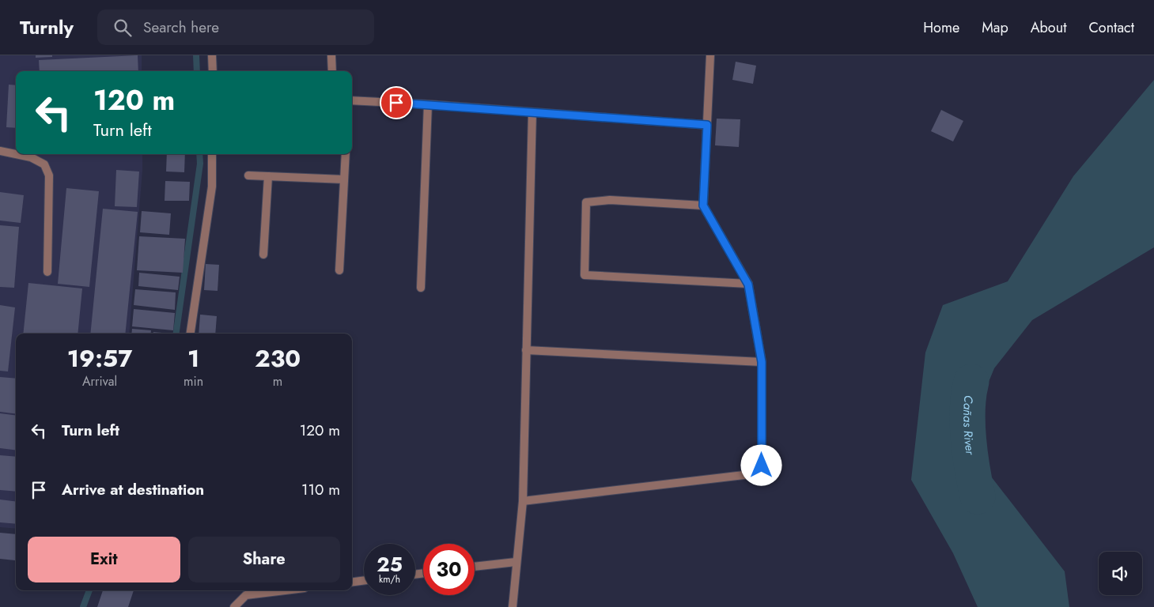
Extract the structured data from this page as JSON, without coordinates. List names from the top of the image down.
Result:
{
  "water": ["Cañas River"],
  "page": {
    "header": "Turnly",
    "search": "Search here",
    "nav": [
      "Home",
      "Map",
      "About",
      "Contact"
    ],
    "turn": ["120 m", "Turn left"],
    "eta": [
      "19:57",
      "Arrival",
      "1",
      "min",
      "230",
      "m"
    ],
    "list": [
      {
        "name": "Turn left",
        "value": "120 m"
      },
      {
        "name": "Arrive at destination",
        "value": "110 m"
      }
    ],
    "buttons": ["Exit", "Share"],
    "speed": "25 km/h",
    "limit": "30"
  }
}
